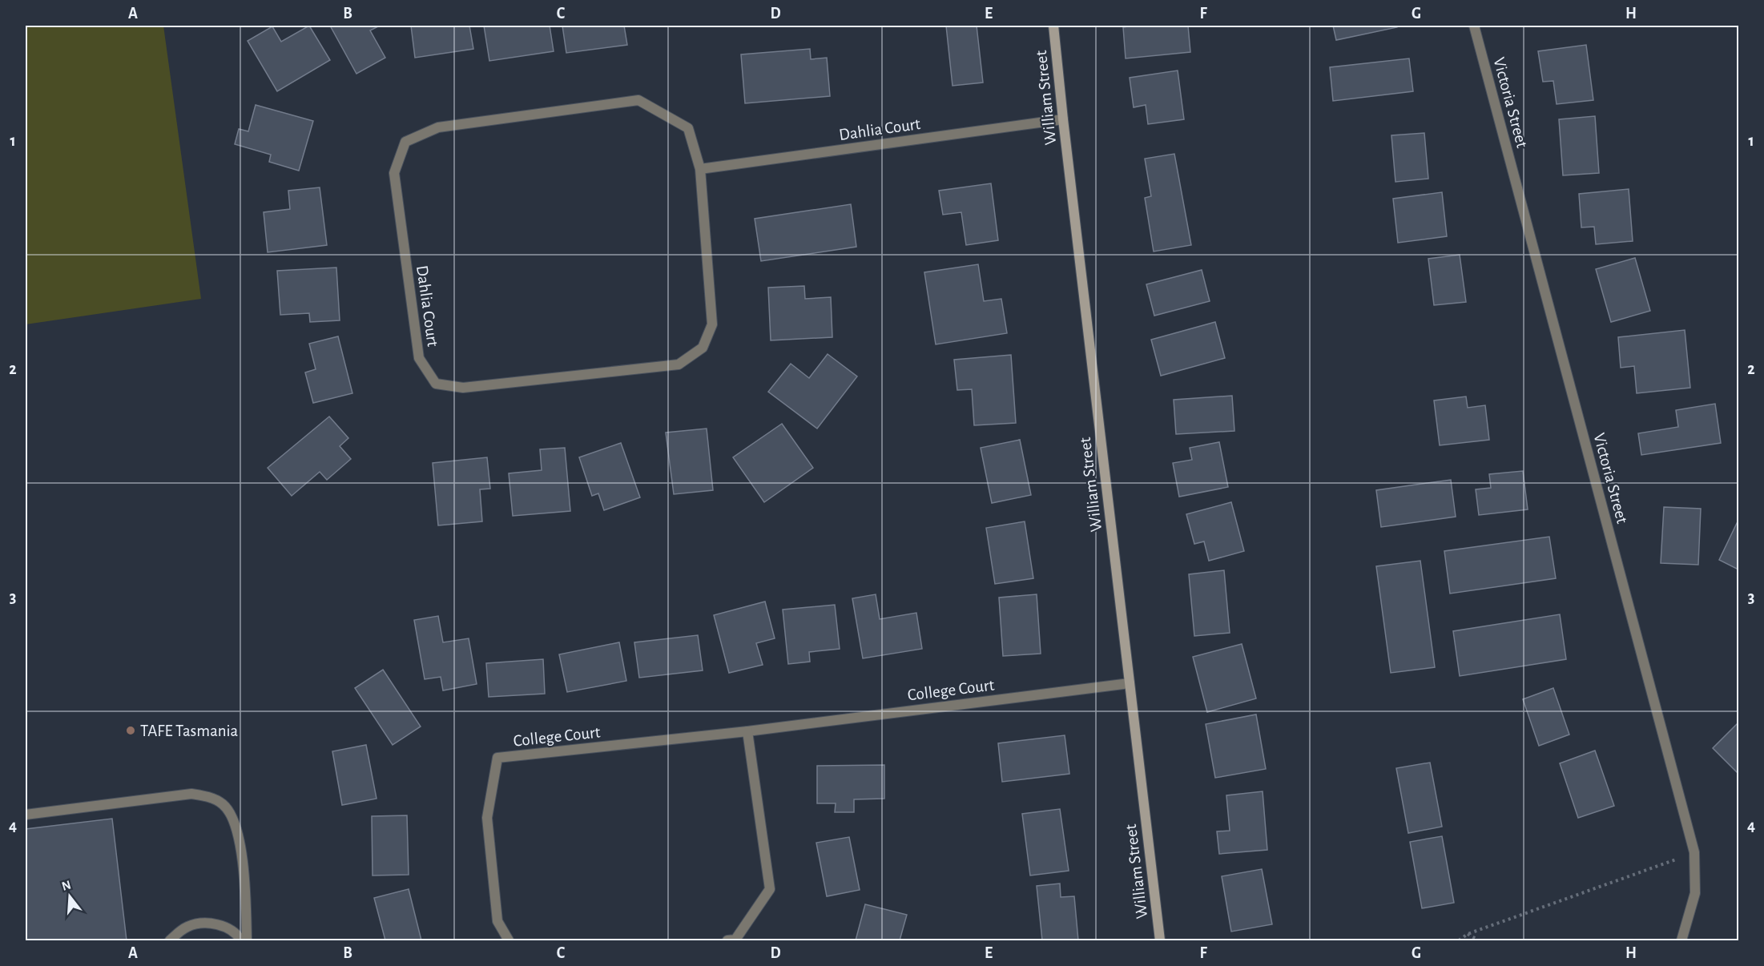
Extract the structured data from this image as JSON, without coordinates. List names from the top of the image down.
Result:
{
  "streets": {
    "main road": ["William Street"],
    "street": ["Victoria Street", "Dahlia Court", "College Court"]
  },
  "crossings": [
    ["William Street", "Dahlia Court"],
    ["William Street", "College Court"]
  ],
  "places": ["TAFE Tasmania"],
  "north": "top",
  "grid": {
    "columns": [
      "A",
      "B",
      "C",
      "D",
      "E",
      "F",
      "G",
      "H"
    ],
    "rows": [
      "1",
      "2",
      "3",
      "4"
    ]
  }
}
